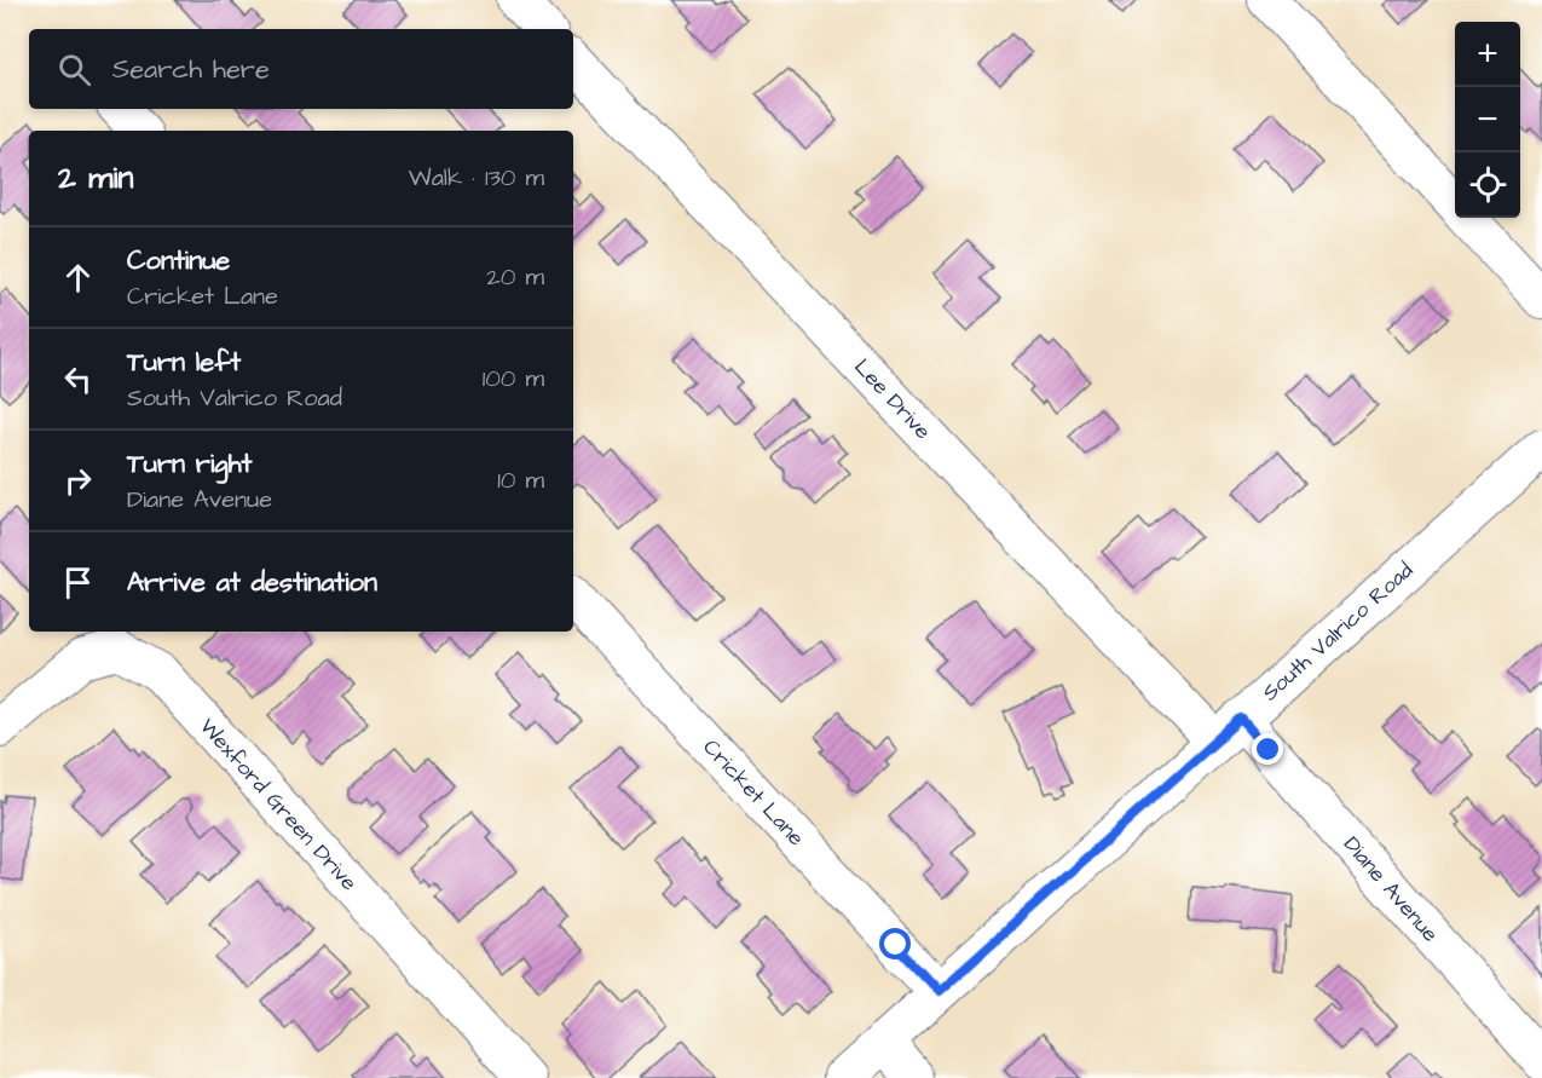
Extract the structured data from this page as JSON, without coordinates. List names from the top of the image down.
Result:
{
  "streets": {
    "street": [
      "Lee Drive",
      "South Valrico Road",
      "Cricket Lane",
      "Wexford Green Drive",
      "Diane Avenue"
    ]
  },
  "crossings": [
    ["Lee Drive", "South Valrico Road"],
    ["Lee Drive", "Diane Avenue"],
    ["South Valrico Road", "Cricket Lane"],
    ["South Valrico Road", "Diane Avenue"]
  ],
  "page": {
    "map_buttons": ["+", "−"],
    "search": "Search here",
    "heading": ["2 min", "Walk · 130 m"],
    "list": [
      ["Continue", "Cricket Lane", "20 m"],
      ["Turn left", "South Valrico Road", "100 m"],
      ["Turn right", "Diane Avenue", "10 m"],
      "Arrive at destination"
    ]
  }
}
